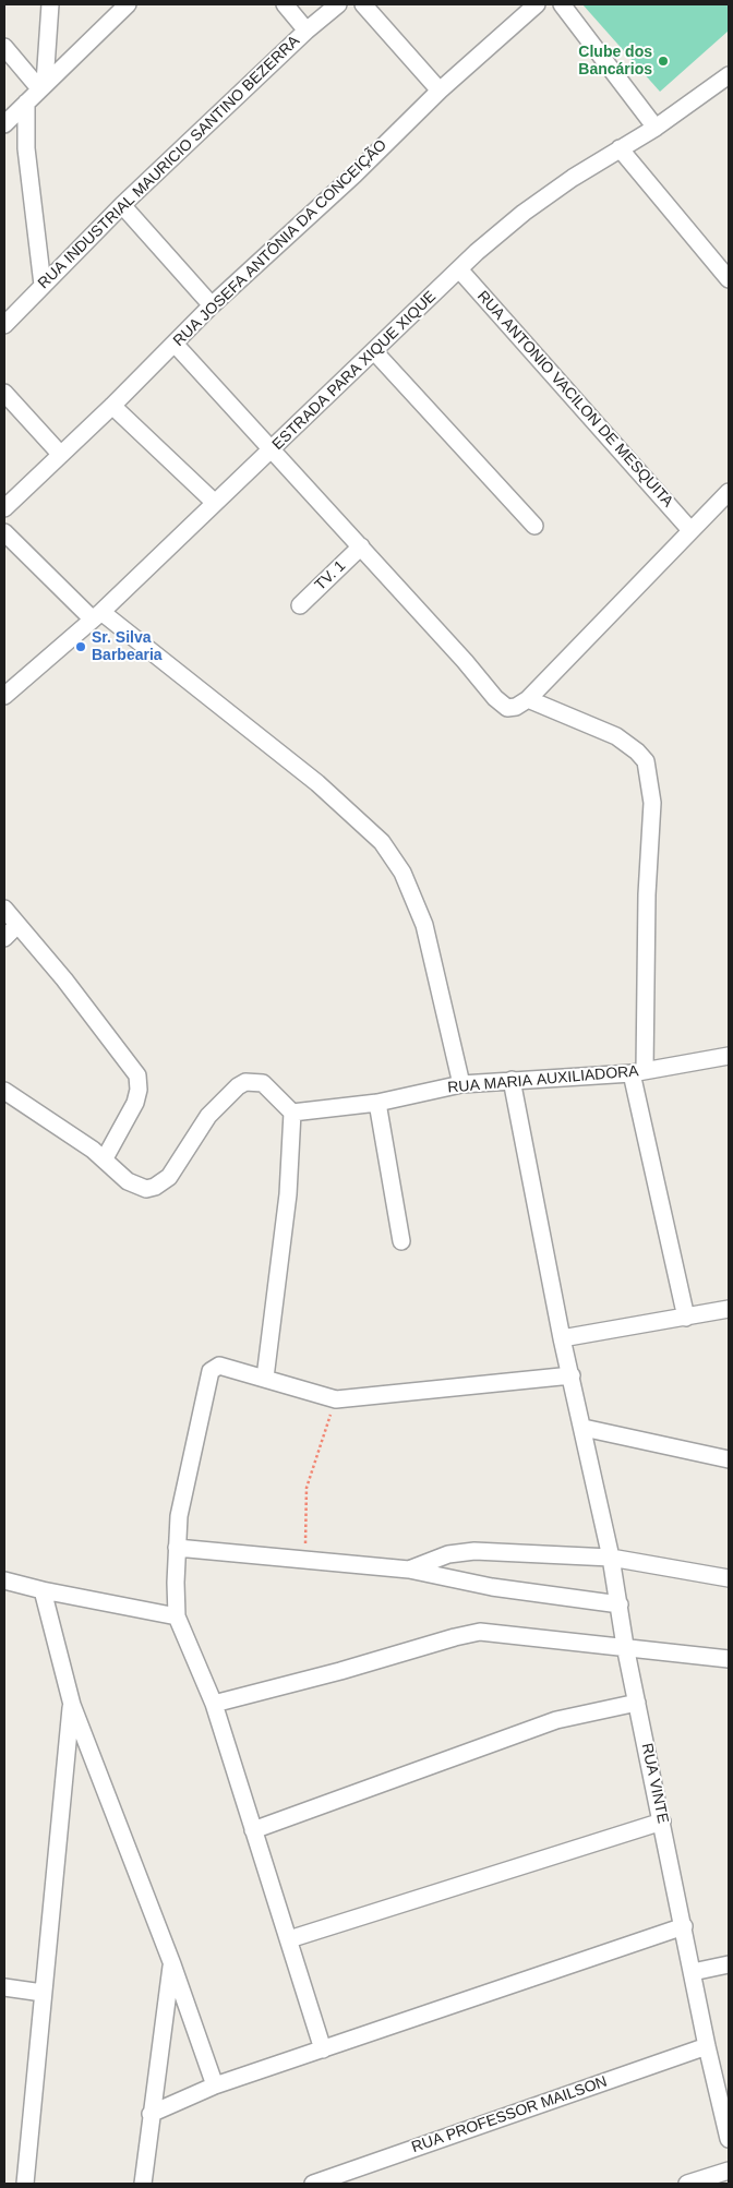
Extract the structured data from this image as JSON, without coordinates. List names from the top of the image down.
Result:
{
  "streets": {
    "street": [
      "RUA INDUSTRIAL MAURICIO SANTINO BEZERRA",
      "RUA JOSEFA ANTÔNIA DA CONCEIÇÃO",
      "ESTRADA PARA XIQUE XIQUE",
      "RUA ANTONIO VACILON DE MESQUITA",
      "TV. 1",
      "RUA MARIA AUXILIADORA",
      "RUA VINTE",
      "RUA PROFESSOR MAILSON"
    ]
  },
  "crossings": [
    ["ESTRADA PARA XIQUE XIQUE", "RUA ANTONIO VACILON DE MESQUITA"],
    ["RUA MARIA AUXILIADORA", "RUA VINTE"],
    ["RUA VINTE", "RUA PROFESSOR MAILSON"]
  ],
  "places": ["Clube dos Bancários", "Sr. Silva Barbearia"]
}
